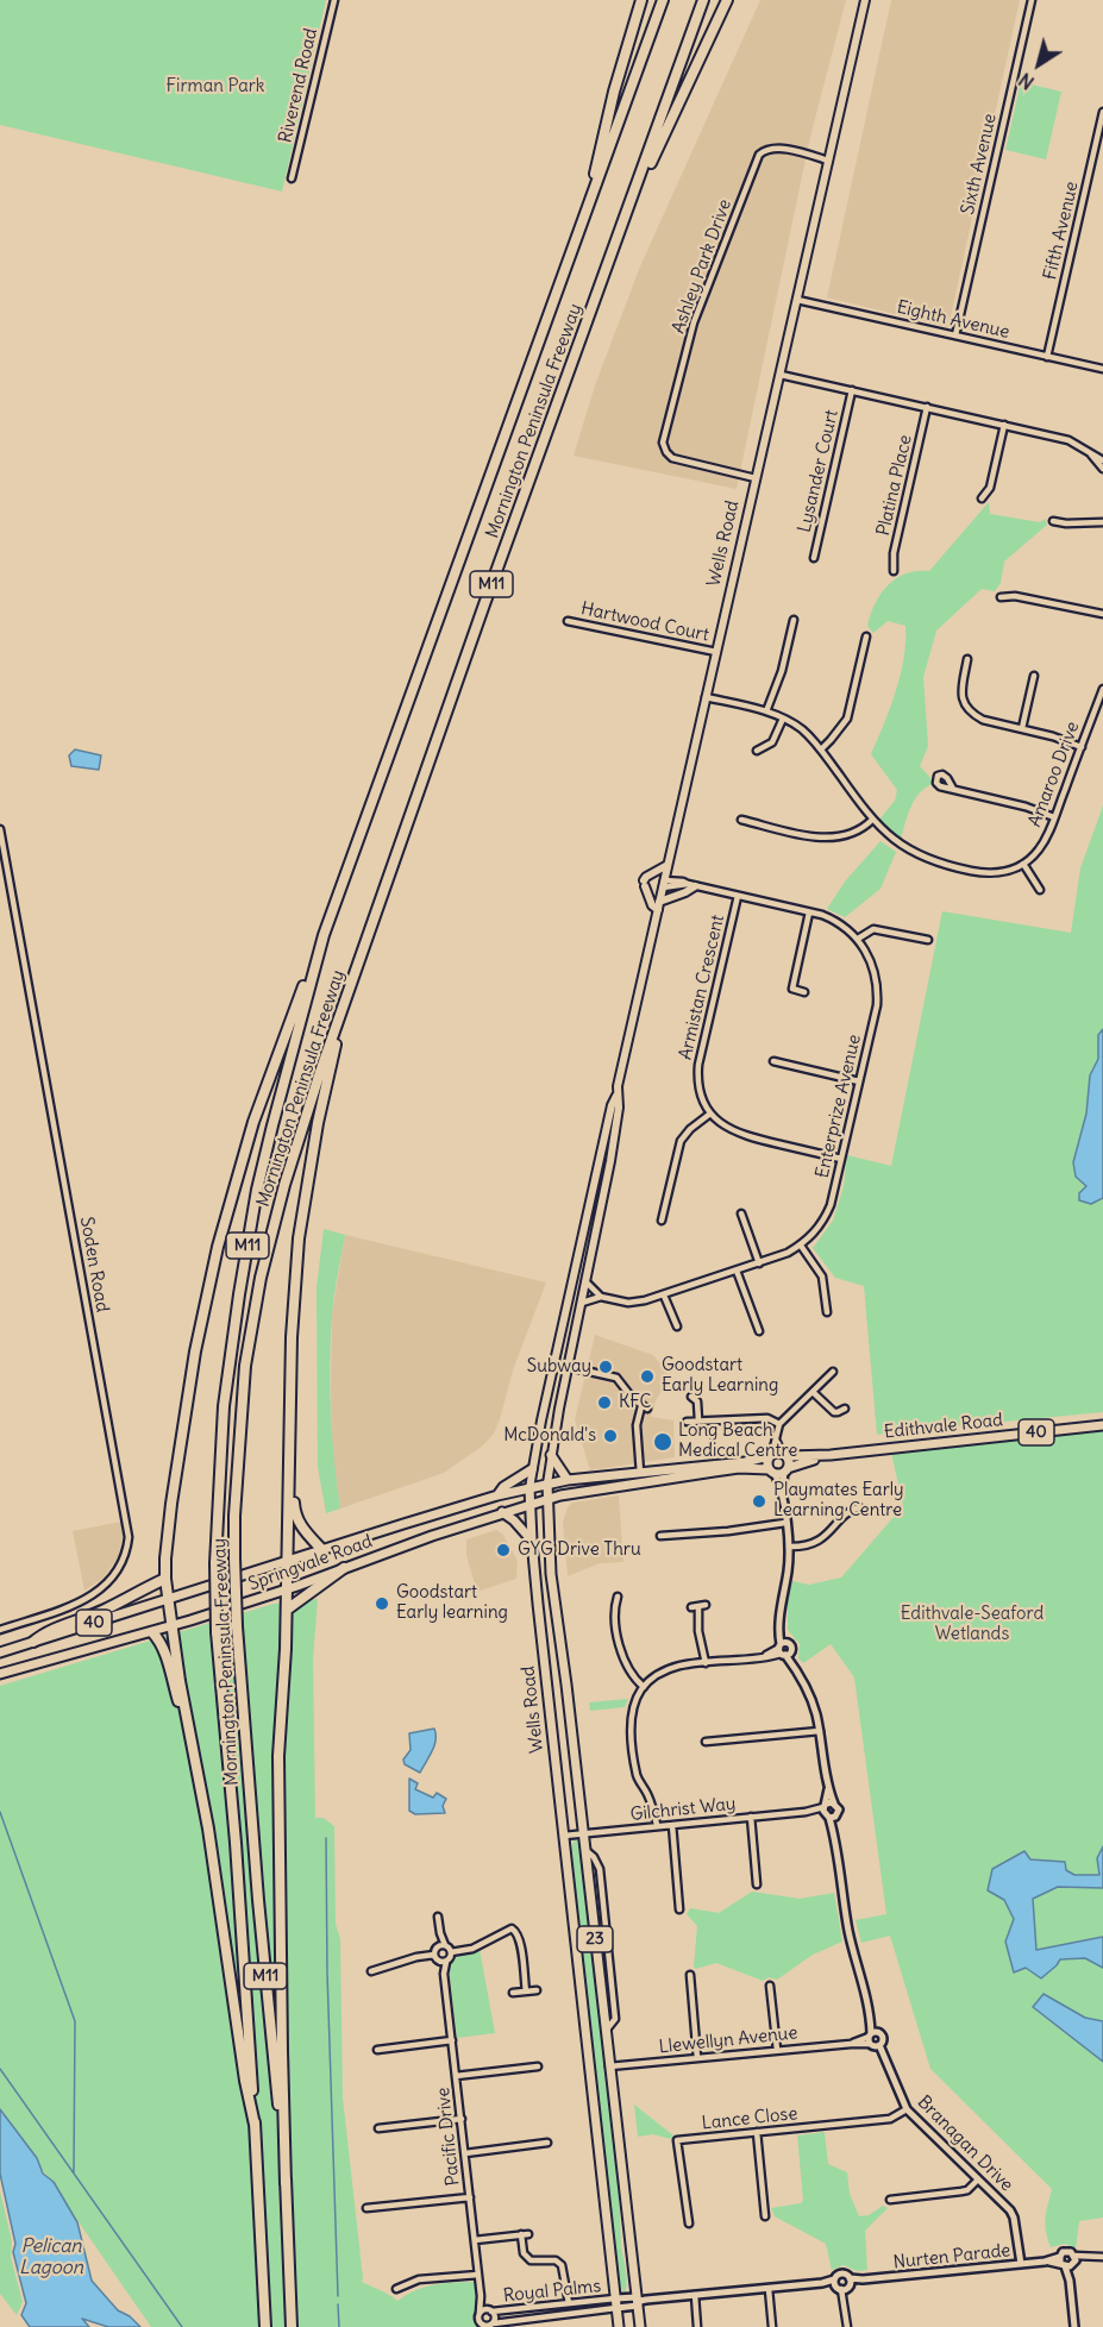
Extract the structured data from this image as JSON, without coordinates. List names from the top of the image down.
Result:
{
  "streets": {
    "highway": ["Mornington Peninsula Freeway", "M11"],
    "main road": [
      "Wells Road",
      "Edithvale Road",
      "40",
      "Springvale Road",
      "23"
    ],
    "street": [
      "Riverend Road",
      "Sixth Avenue",
      "Fifth Avenue",
      "Ashley Park Drive",
      "Eighth Avenue",
      "Lysander Court",
      "Platina Place",
      "Hartwood Court",
      "Amaroo Drive",
      "Armistan Crescent",
      "Enterprize Avenue",
      "Soden Road",
      "Gilchrist Way",
      "Llewellyn Avenue",
      "Lance Close",
      "Pacific Drive",
      "Branagan Drive",
      "Nurten Parade",
      "Royal Palms"
    ]
  },
  "crossings": [
    ["Sixth Avenue", "Eighth Avenue"],
    ["Fifth Avenue", "Eighth Avenue"],
    ["Ashley Park Drive", "Wells Road"],
    ["Eighth Avenue", "Wells Road"],
    ["Wells Road", "Hartwood Court"],
    ["Wells Road", "Enterprize Avenue"],
    ["Wells Road", "40"],
    ["Wells Road", "Springvale Road"],
    ["Wells Road", "Gilchrist Way"],
    ["Wells Road", "Llewellyn Avenue"],
    ["Wells Road", "Nurten Parade"],
    ["Wells Road", "Royal Palms"],
    ["Edithvale Road", "40"],
    ["Edithvale Road", "Branagan Drive"],
    ["40", "Springvale Road"],
    ["40", "Branagan Drive"],
    ["Gilchrist Way", "Branagan Drive"],
    ["Llewellyn Avenue", "Branagan Drive"],
    ["Lance Close", "Branagan Drive"],
    ["Pacific Drive", "Royal Palms"],
    ["Branagan Drive", "Nurten Parade"],
    ["Nurten Parade", "Royal Palms"]
  ],
  "water": ["Pelican Lagoon"],
  "parks": ["Firman Park", "Edithvale-Seaford Wetlands"],
  "places": [
    "Subway",
    "Goodstart Early Learning",
    "KFC",
    "McDonald's",
    "Long Beach Medical Centre",
    "Playmates Early Learning Centre",
    "GYG Drive Thru",
    "Goodstart Early learning"
  ],
  "north": "bottom left"
}
